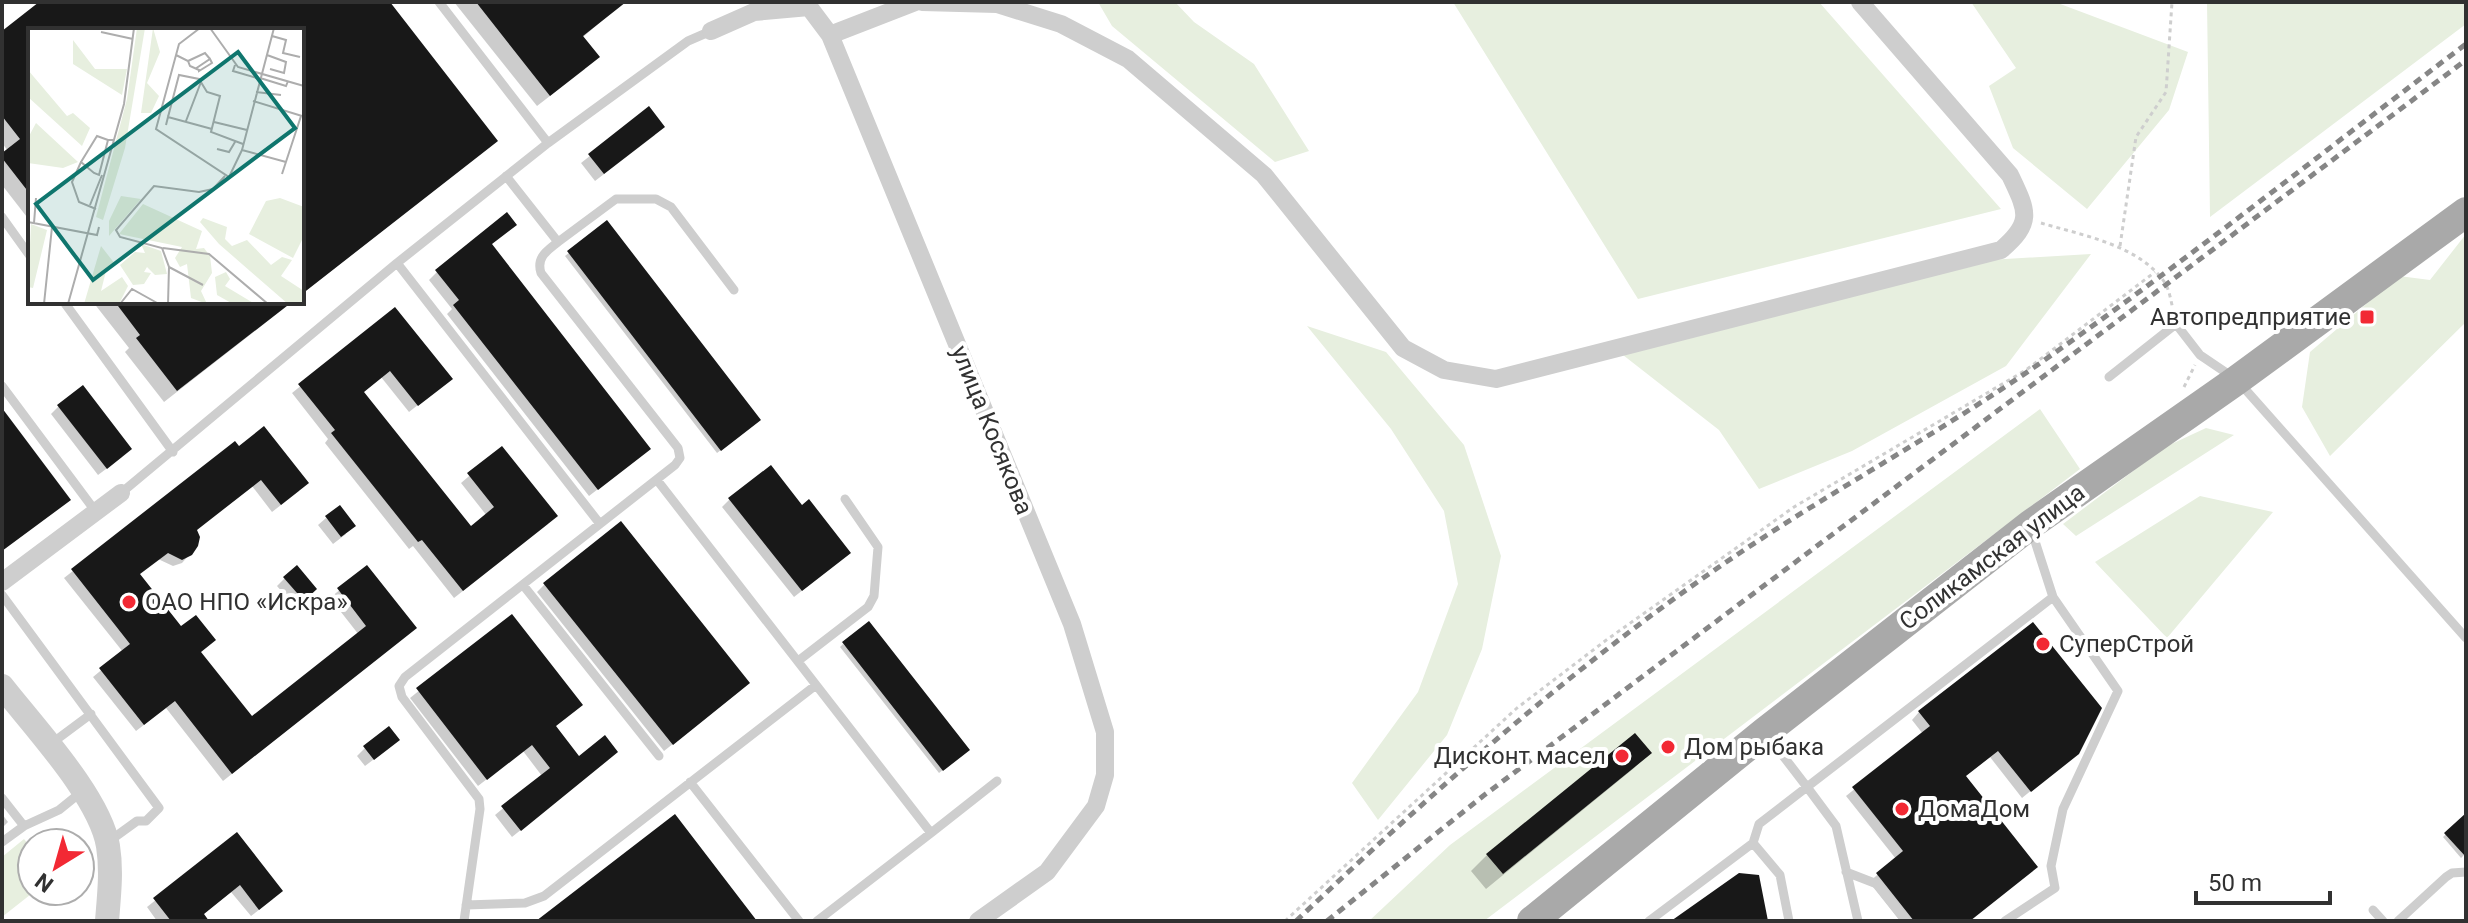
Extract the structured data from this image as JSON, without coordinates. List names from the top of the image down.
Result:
{
  "streets": {
    "main road": ["Соликамская улица"],
    "street": ["улица Косякова"]
  },
  "places": {
    "transit": ["Автопредприятие"],
    "other": [
      "ОАО НПО «Искра»",
      "СуперСтрой",
      "Дом рыбака",
      "Дисконт масел",
      "ДомаДом"
    ]
  },
  "scale_bar": "50 m",
  "north": "bottom left"
}
